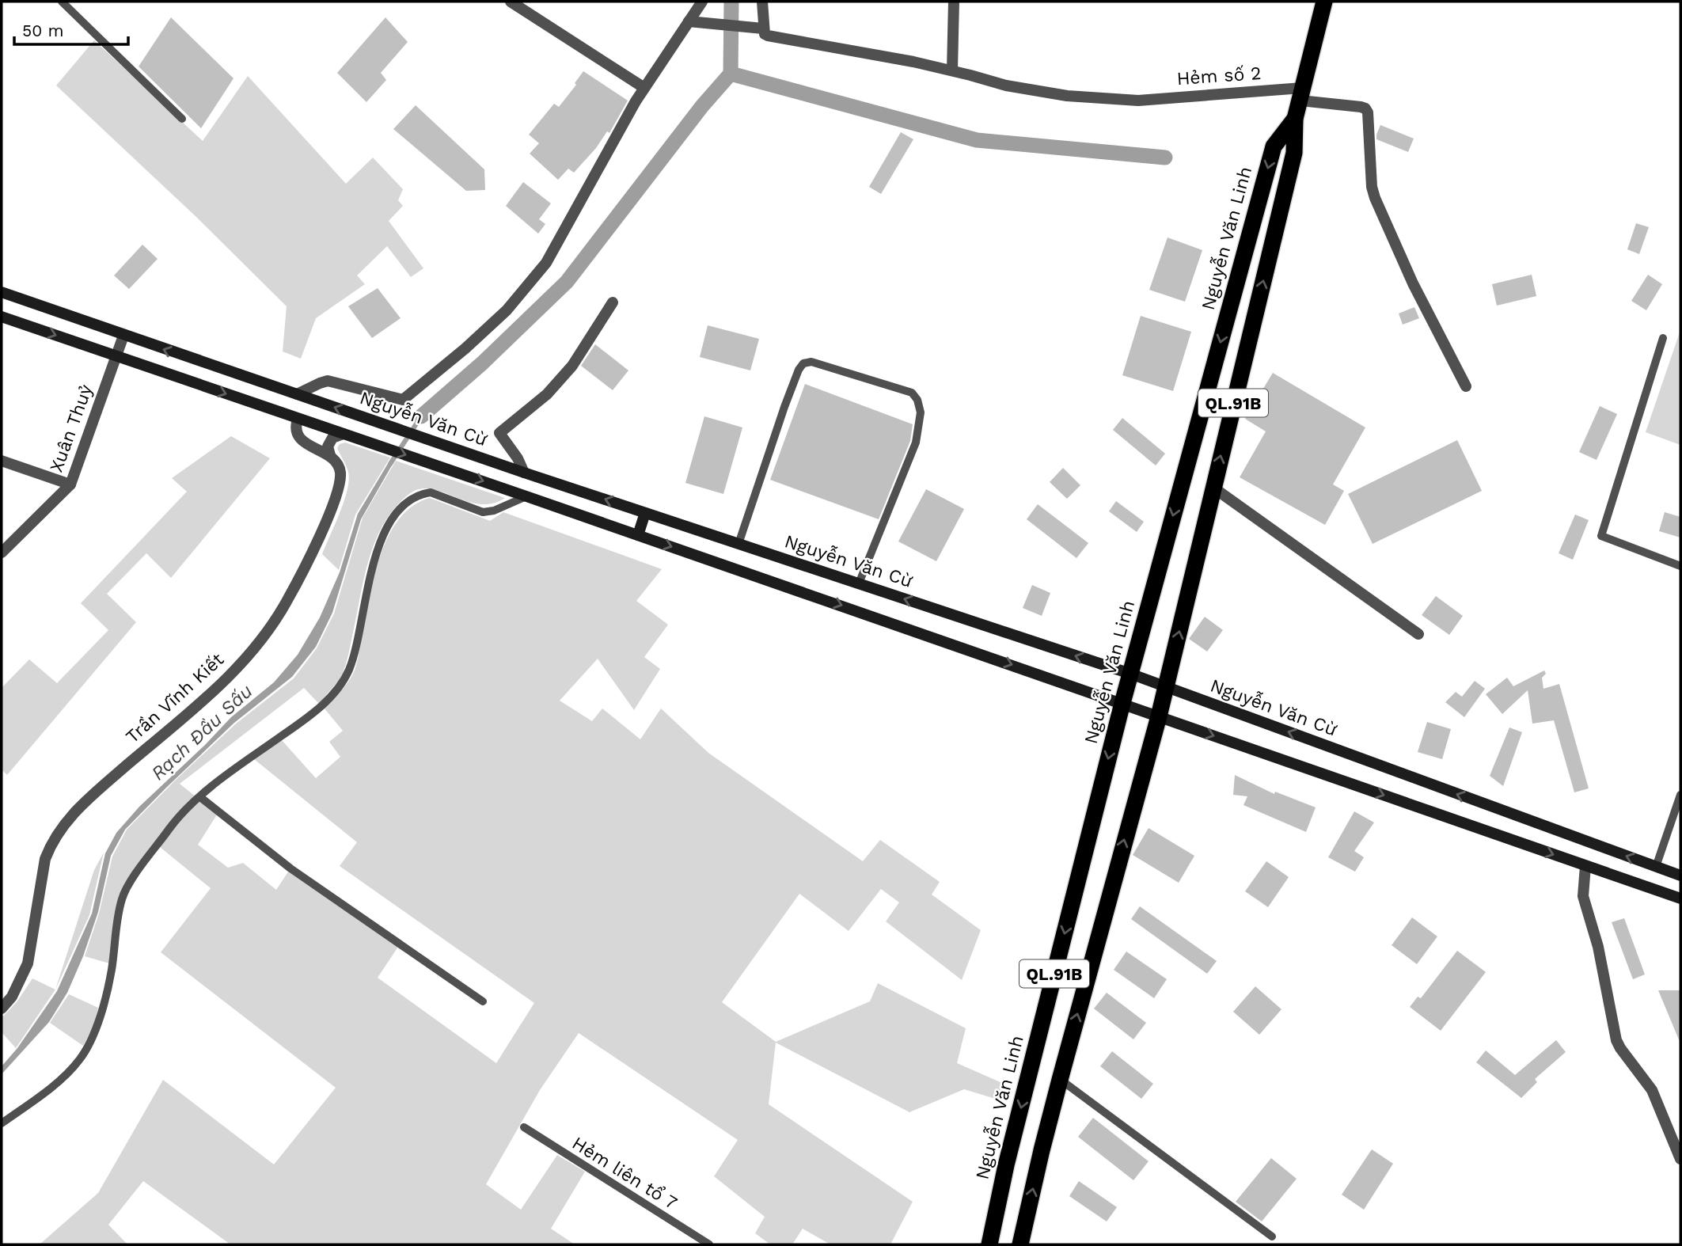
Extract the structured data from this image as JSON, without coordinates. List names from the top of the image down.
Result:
{
  "streets": {
    "highway": ["Nguyễn Văn Linh", "QL.91B"],
    "main road": ["Nguyễn Văn Cừ"],
    "street": ["Hẻm số 2", "Xuân Thuỷ", "Trần Vĩnh Kiết"],
    "lane": ["Hẻm liên tổ 7"]
  },
  "crossings": [
    ["Hẻm số 2", "Nguyễn Văn Linh"],
    ["Nguyễn Văn Linh", "Nguyễn Văn Cừ"],
    ["Nguyễn Văn Cừ", "Xuân Thuỷ"]
  ],
  "water": ["Rạch Đầu Sấu"],
  "scale_bar": "50 m"
}
